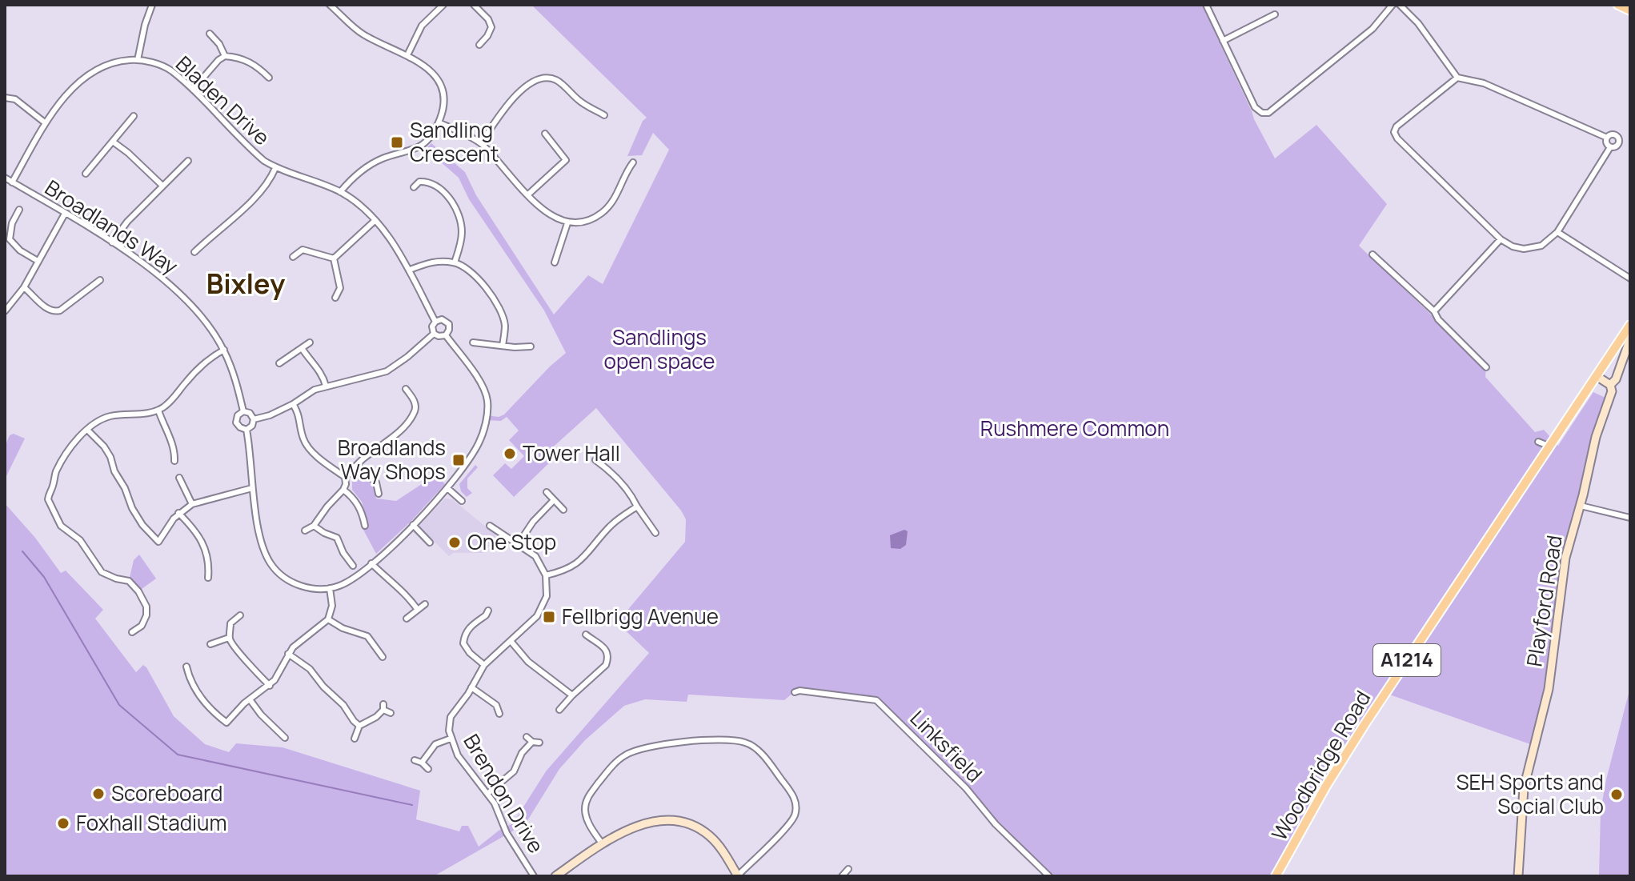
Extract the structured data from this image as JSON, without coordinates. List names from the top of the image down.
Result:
{
  "streets": {
    "main road": ["A1214", "Woodbridge Road"],
    "street": [
      "Bladen Drive",
      "Broadlands Way",
      "Playford Road",
      "Linksfield",
      "Brendon Drive"
    ]
  },
  "crossings": [
    ["Bladen Drive", "Broadlands Way"],
    ["A1214", "Woodbridge Road"]
  ],
  "districts": ["Bixley"],
  "parks": ["Sandlings open space", "Rushmere Common"],
  "places": {
    "transit": ["Sandling Crescent", "Broadlands Way Shops", "Fellbrigg Avenue"],
    "other": [
      "Tower Hall",
      "One Stop",
      "Scoreboard",
      "SEH Sports and Social Club",
      "Foxhall Stadium"
    ]
  }
}
